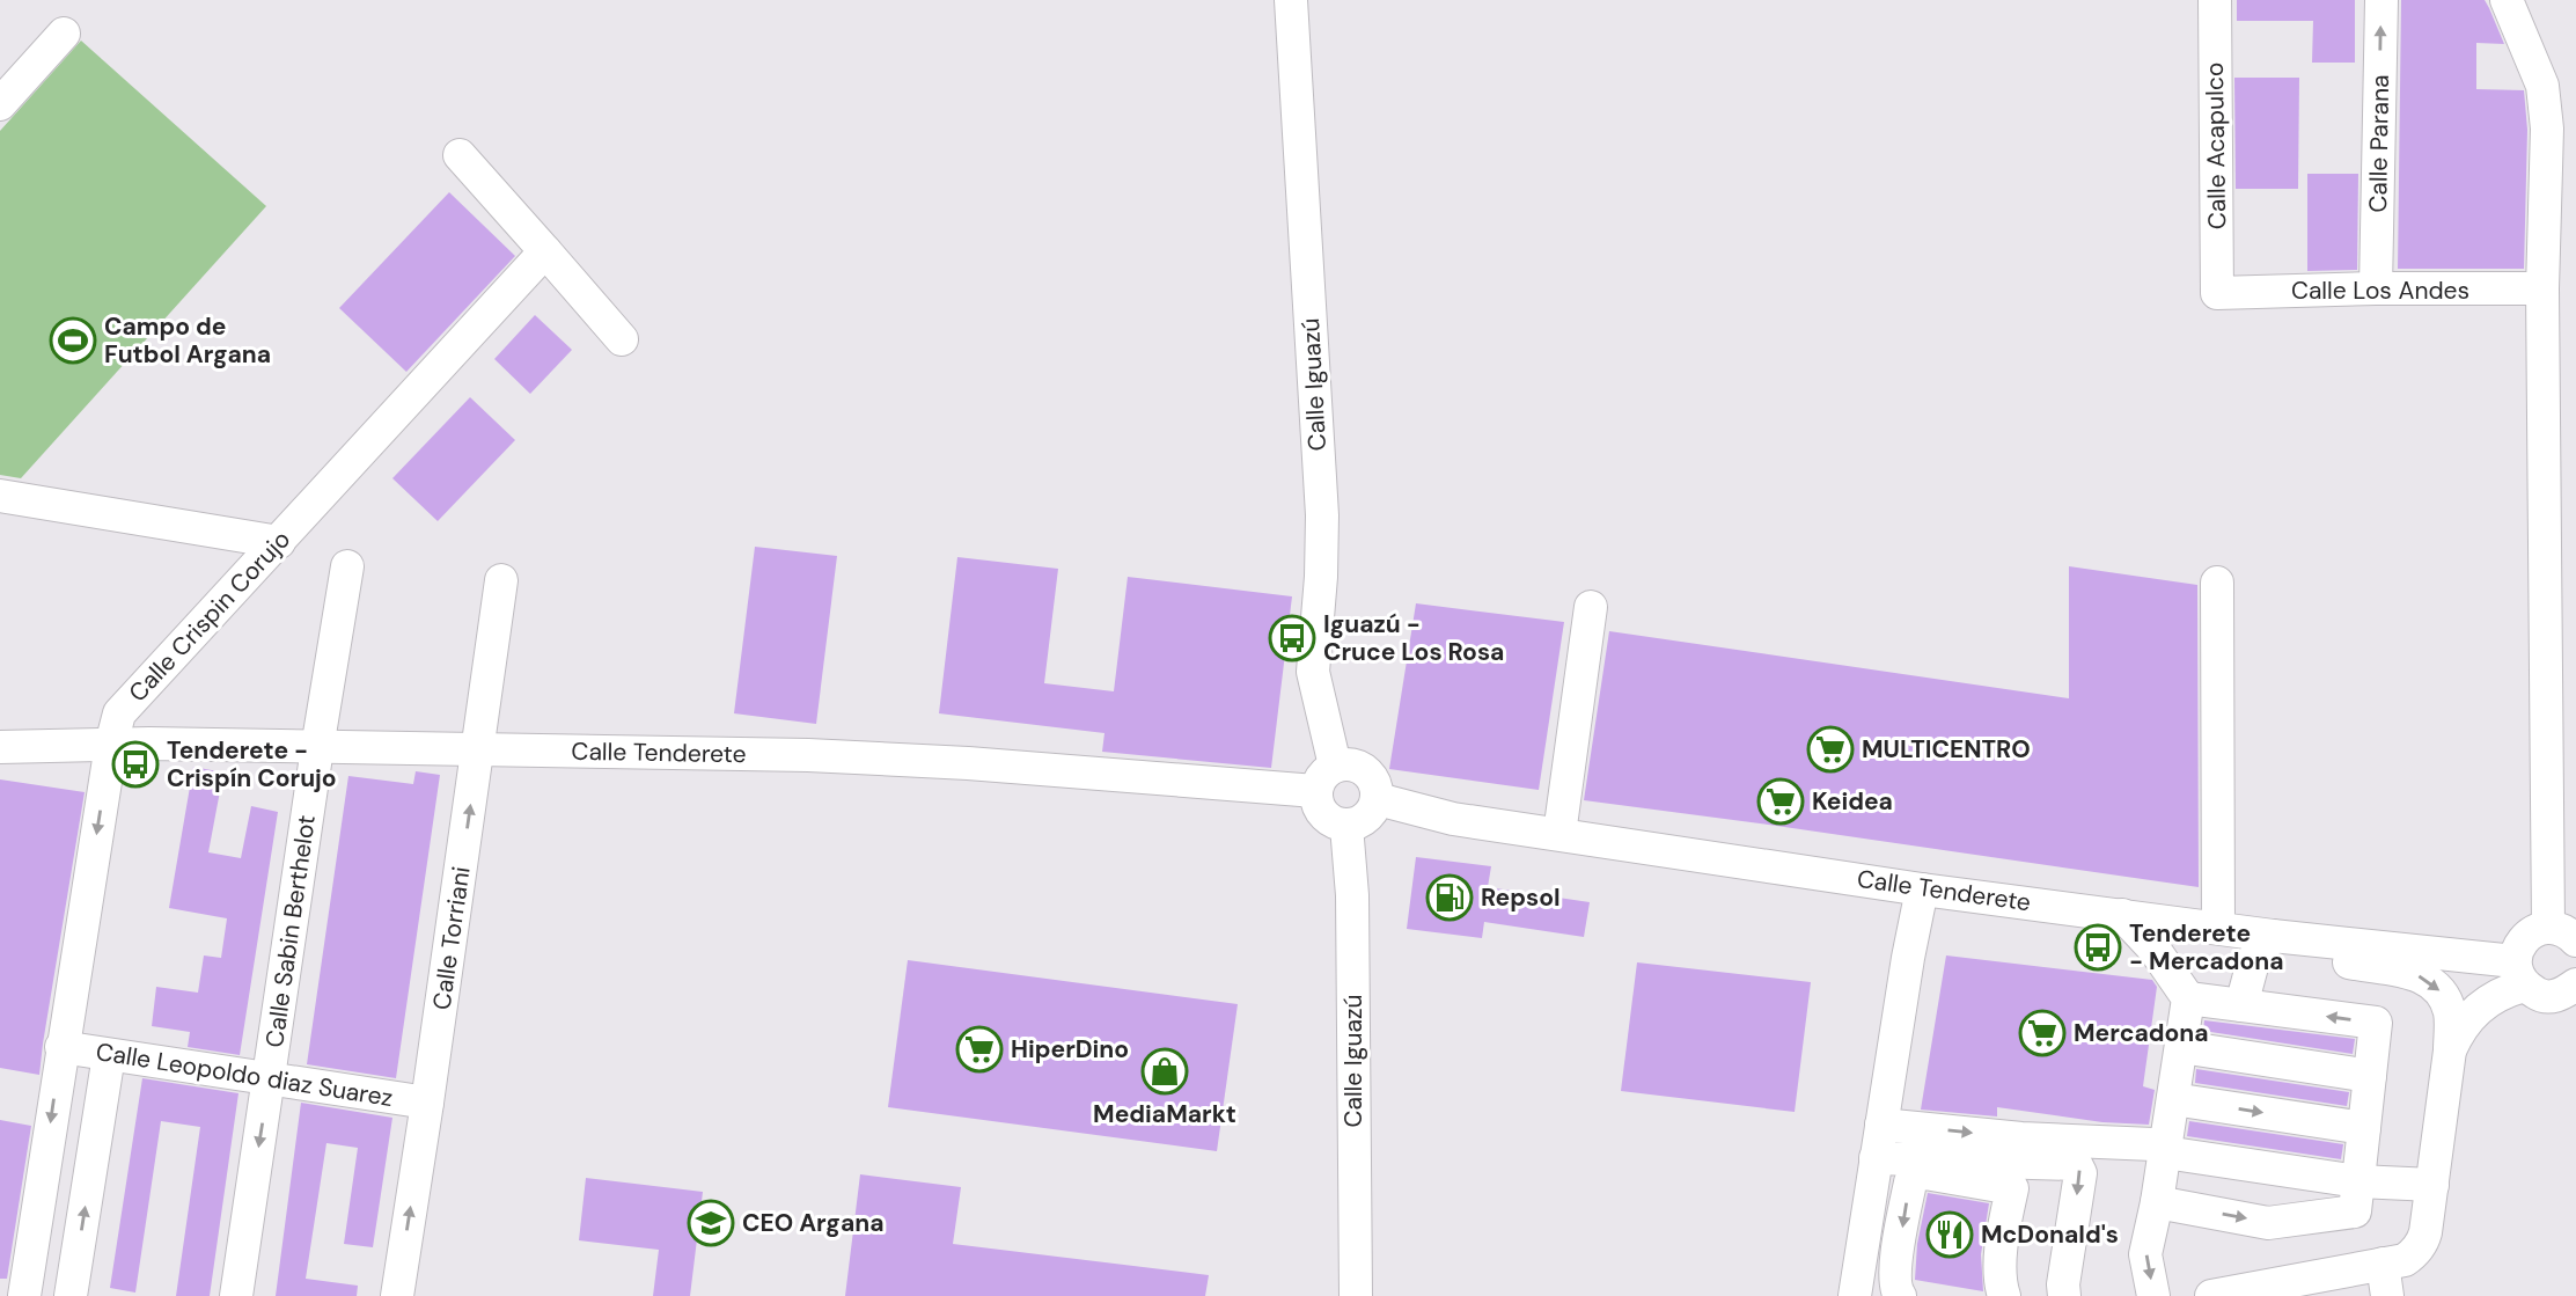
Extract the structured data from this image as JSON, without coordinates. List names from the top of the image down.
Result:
{
  "streets": {
    "street": [
      "Calle Parana",
      "Calle Acapulco",
      "Calle Los Andes",
      "Calle Iguazú",
      "Calle Crispin Corujo",
      "Calle Tenderete",
      "Calle Sabin Berthelot",
      "Calle Torriani",
      "Calle Leopoldo diaz Suarez"
    ]
  },
  "crossings": [
    ["Calle Parana", "Calle Los Andes"],
    ["Calle Acapulco", "Calle Los Andes"],
    ["Calle Iguazú", "Calle Tenderete"],
    ["Calle Crispin Corujo", "Calle Tenderete"],
    ["Calle Crispin Corujo", "Calle Leopoldo diaz Suarez"],
    ["Calle Tenderete", "Calle Sabin Berthelot"],
    ["Calle Tenderete", "Calle Torriani"],
    ["Calle Sabin Berthelot", "Calle Leopoldo diaz Suarez"],
    ["Calle Torriani", "Calle Leopoldo diaz Suarez"]
  ],
  "one_way": ["Calle Torriani"],
  "places": {
    "sports": ["Campo de Futbol Argana"],
    "bus stop": ["Iguazú - Cruce Los Rosa", "Tenderete - Crispín Corujo", "Tenderete - Mercadona"],
    "supermarket": [
      "MULTICENTRO",
      "Keidea",
      "Mercadona",
      "HiperDino"
    ],
    "fuel station": ["Repsol"],
    "shop": ["MediaMarkt"],
    "school or university": ["CEO Argana"],
    "restaurant": ["McDonald's"]
  }
}
